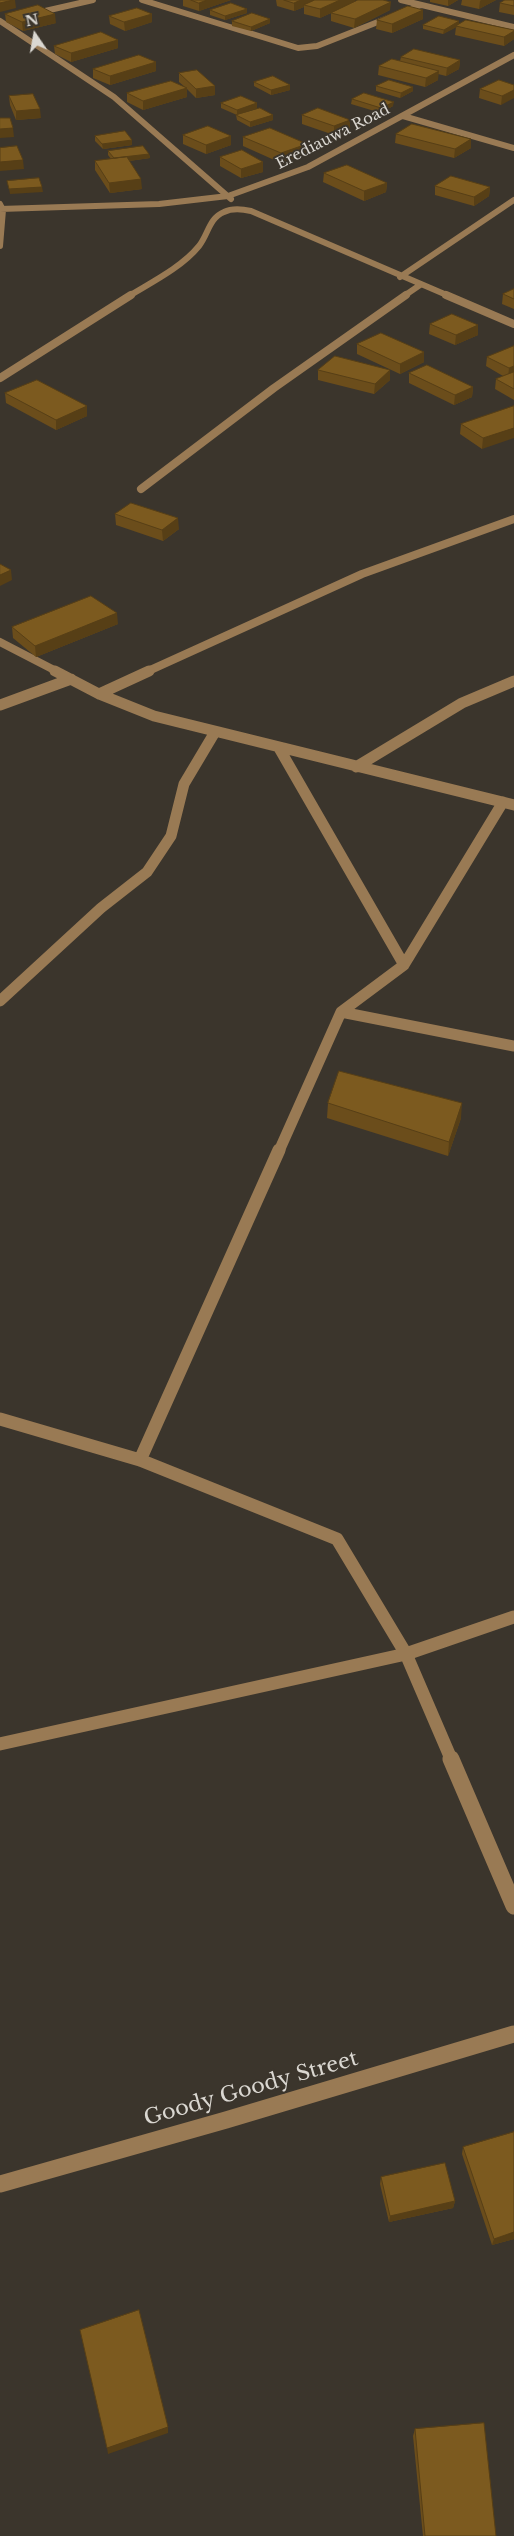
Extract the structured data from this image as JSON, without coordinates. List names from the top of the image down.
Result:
{
  "streets": {
    "street": ["Erediauwa Road", "Goody Goody Street"]
  },
  "north": "top"
}
